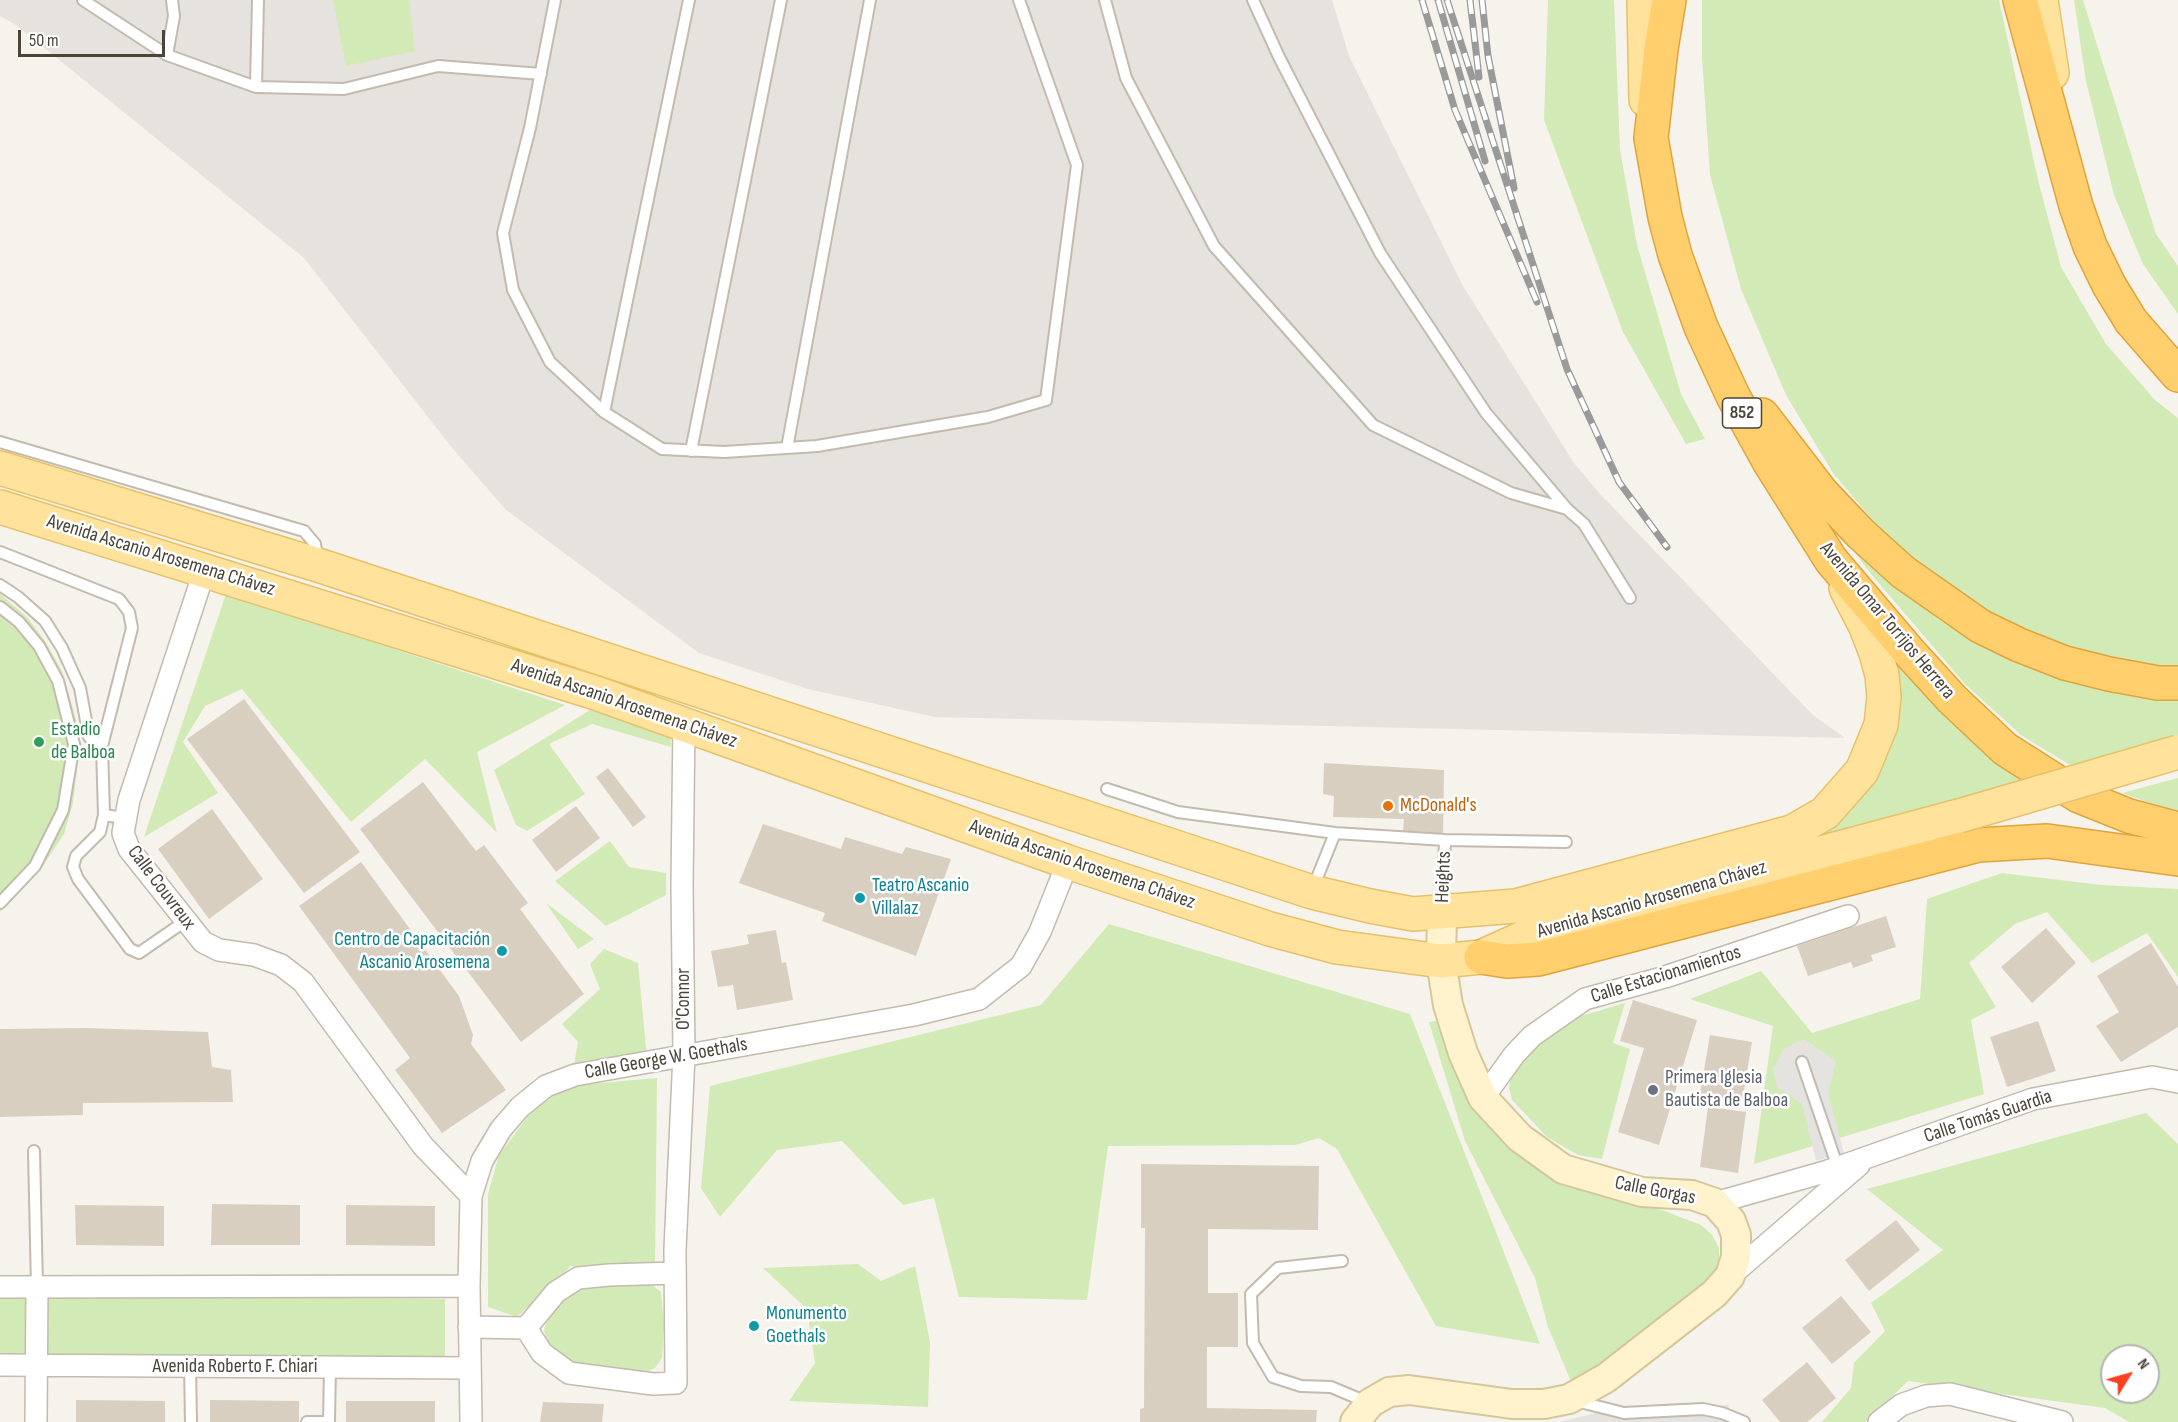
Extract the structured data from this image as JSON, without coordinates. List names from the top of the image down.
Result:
{
  "streets": {
    "highway": ["852", "Avenida Omar Torrijos Herrera"],
    "main road": ["Avenida Ascanio Arosemena Chávez"],
    "street": [
      "Calle Couvreux",
      "Calle Estacionamientos",
      "O'Connor",
      "Calle George W. Goethals",
      "Calle Tomás Guardia",
      "Calle Gorgas",
      "Avenida Roberto F. Chiari"
    ],
    "lane": ["Heights"]
  },
  "crossings": [
    ["852", "Avenida Omar Torrijos Herrera"],
    ["Avenida Ascanio Arosemena Chávez", "Avenida Omar Torrijos Herrera"],
    ["Avenida Ascanio Arosemena Chávez", "Heights"],
    ["Avenida Ascanio Arosemena Chávez", "Calle Couvreux"],
    ["Avenida Ascanio Arosemena Chávez", "O'Connor"],
    ["Avenida Ascanio Arosemena Chávez", "Calle George W. Goethals"],
    ["Avenida Ascanio Arosemena Chávez", "Calle Gorgas"],
    ["Heights", "Calle Gorgas"],
    ["Calle Couvreux", "Calle George W. Goethals"],
    ["Calle Estacionamientos", "Calle Gorgas"],
    ["O'Connor", "Calle George W. Goethals"],
    ["Calle George W. Goethals", "Avenida Roberto F. Chiari"],
    ["Calle Tomás Guardia", "Calle Gorgas"]
  ],
  "places": [
    "Estadio de Balboa",
    "McDonald's",
    "Teatro Ascanio Villalaz",
    "Centro de Capacitación Ascanio Arosemena",
    "Primera Iglesia Bautista de Balboa",
    "Monumento Goethals"
  ],
  "scale_bar": "50 m",
  "north": "top right"
}
